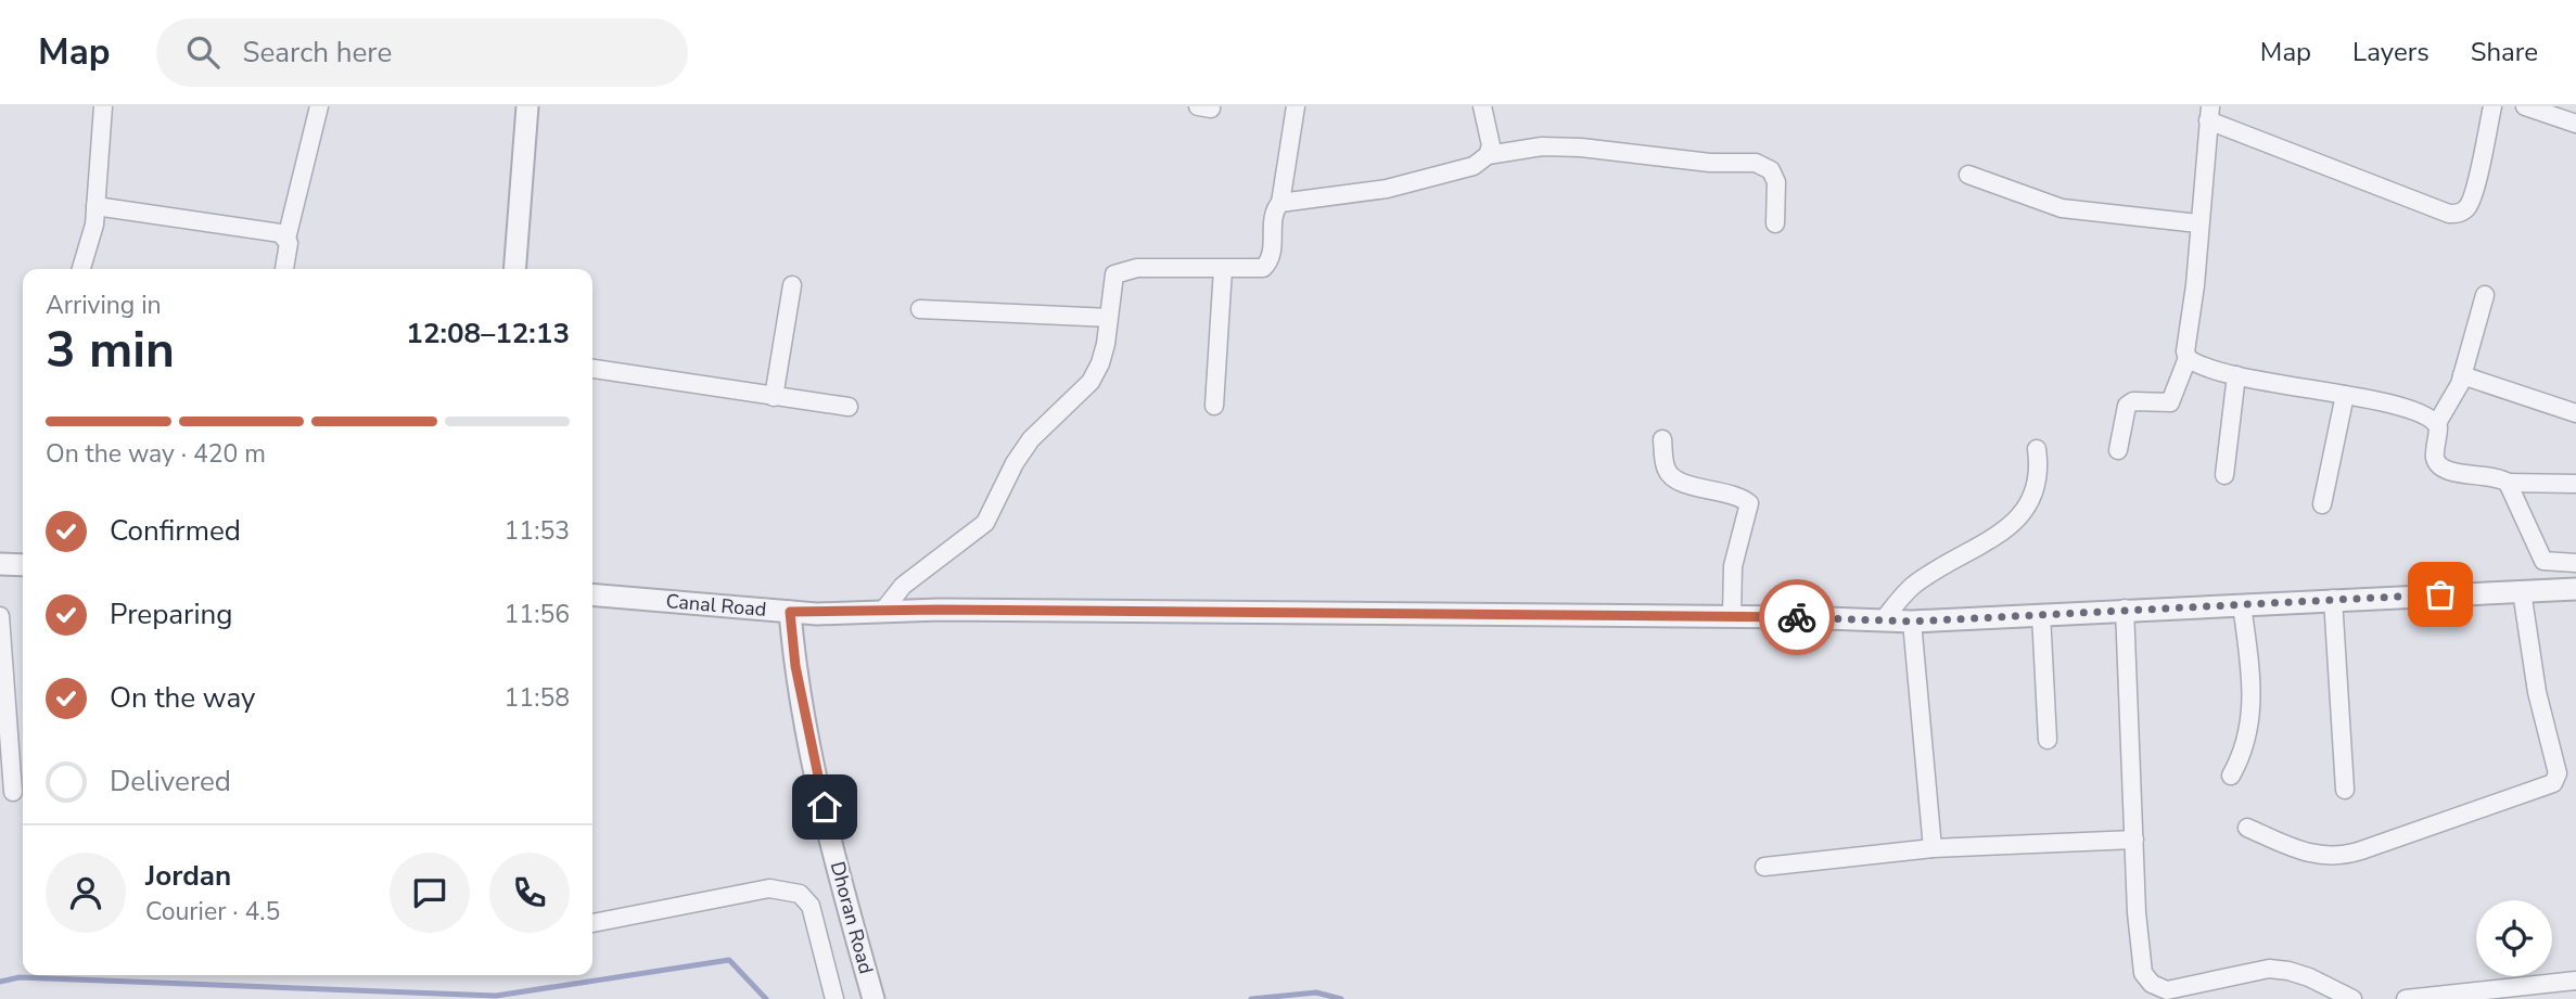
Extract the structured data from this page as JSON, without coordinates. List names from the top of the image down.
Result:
{
  "streets": {
    "street": ["Canal Road", "Dhoran Road"]
  },
  "crossings": [
    ["Canal Road", "Dhoran Road"]
  ],
  "page": {
    "header": "Map",
    "search": "Search here",
    "nav": ["Map", "Layers", "Share"],
    "heading": ["3 min", "Arriving in", "12:08–12:13"],
    "panel": ["Jordan", "Courier · 4.5"],
    "bar": "On the way · 420 m",
    "list": [
      ["Confirmed", "11:53"],
      ["Preparing", "11:56"],
      ["On the way", "11:58"],
      "Delivered"
    ]
  }
}
